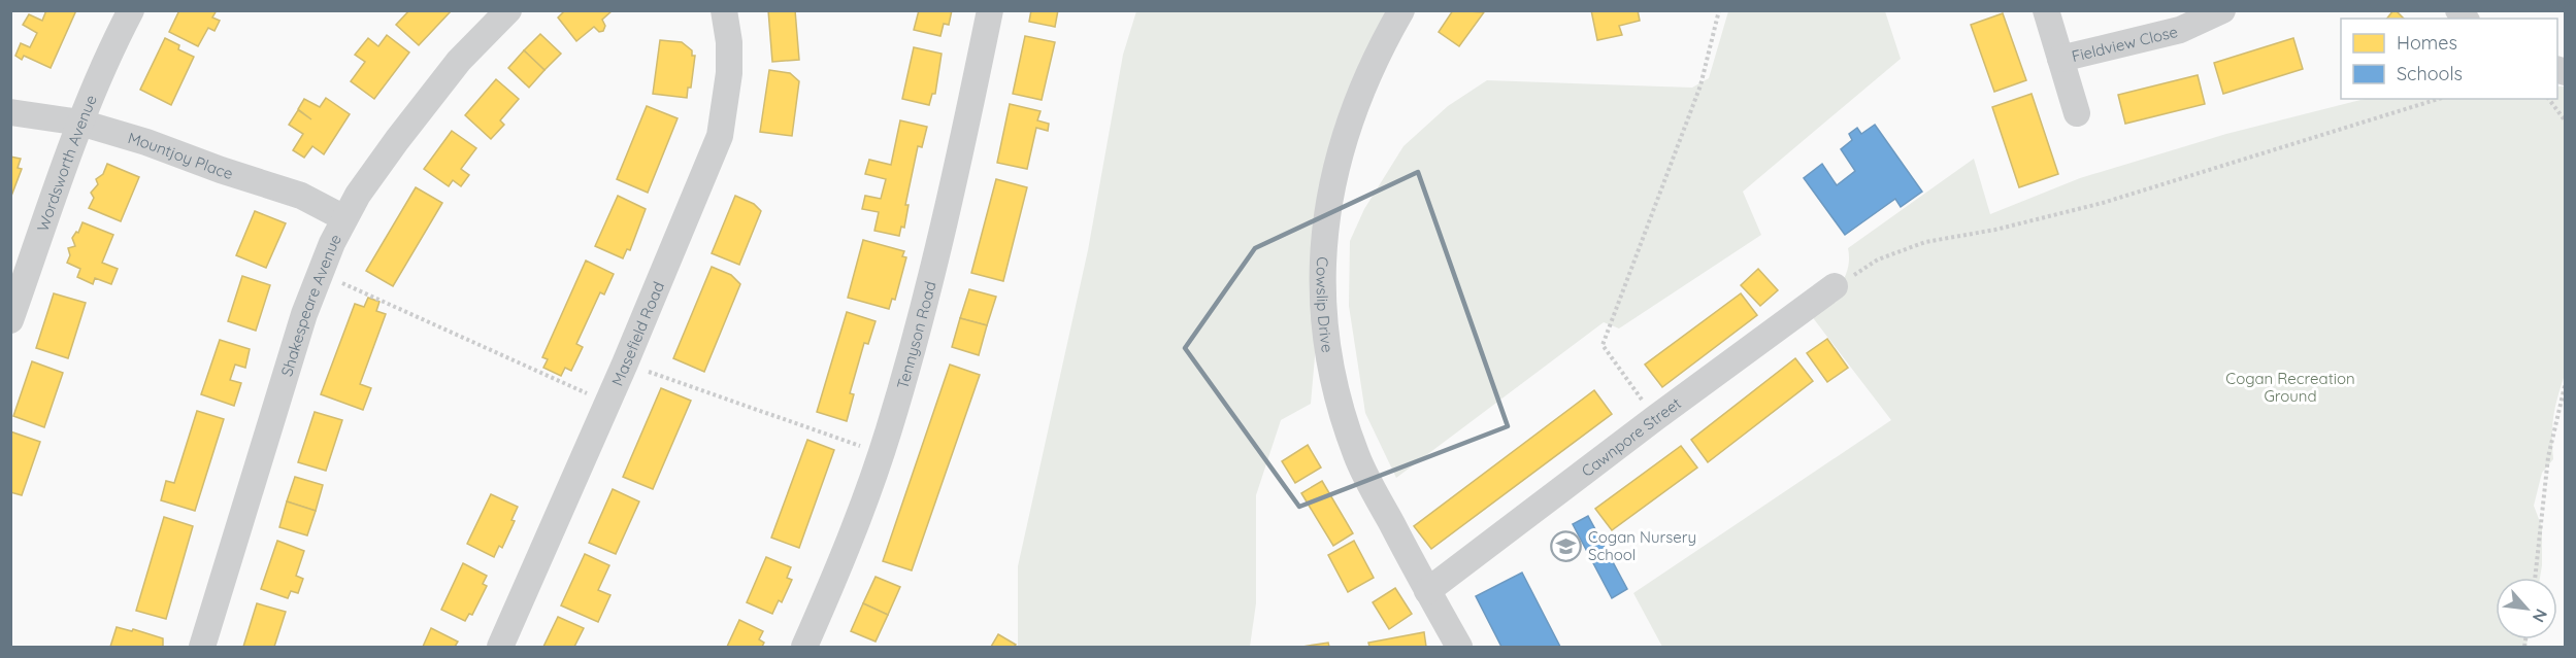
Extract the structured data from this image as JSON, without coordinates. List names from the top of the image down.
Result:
{
  "streets": {
    "street": [
      "Fieldview Close",
      "Mountjoy Place",
      "Wordsworth Avenue",
      "Cowslip Drive",
      "Shakespeare Avenue",
      "Masefield Road",
      "Tennyson Road",
      "Cawnpore Street"
    ]
  },
  "crossings": [
    ["Mountjoy Place", "Wordsworth Avenue"],
    ["Mountjoy Place", "Shakespeare Avenue"],
    ["Cowslip Drive", "Cawnpore Street"]
  ],
  "parks": ["Cogan Recreation Ground"],
  "places": {
    "school or university": ["Cogan Nursery School"]
  },
  "legend": ["Homes", "Schools"],
  "north": "bottom right"
}
